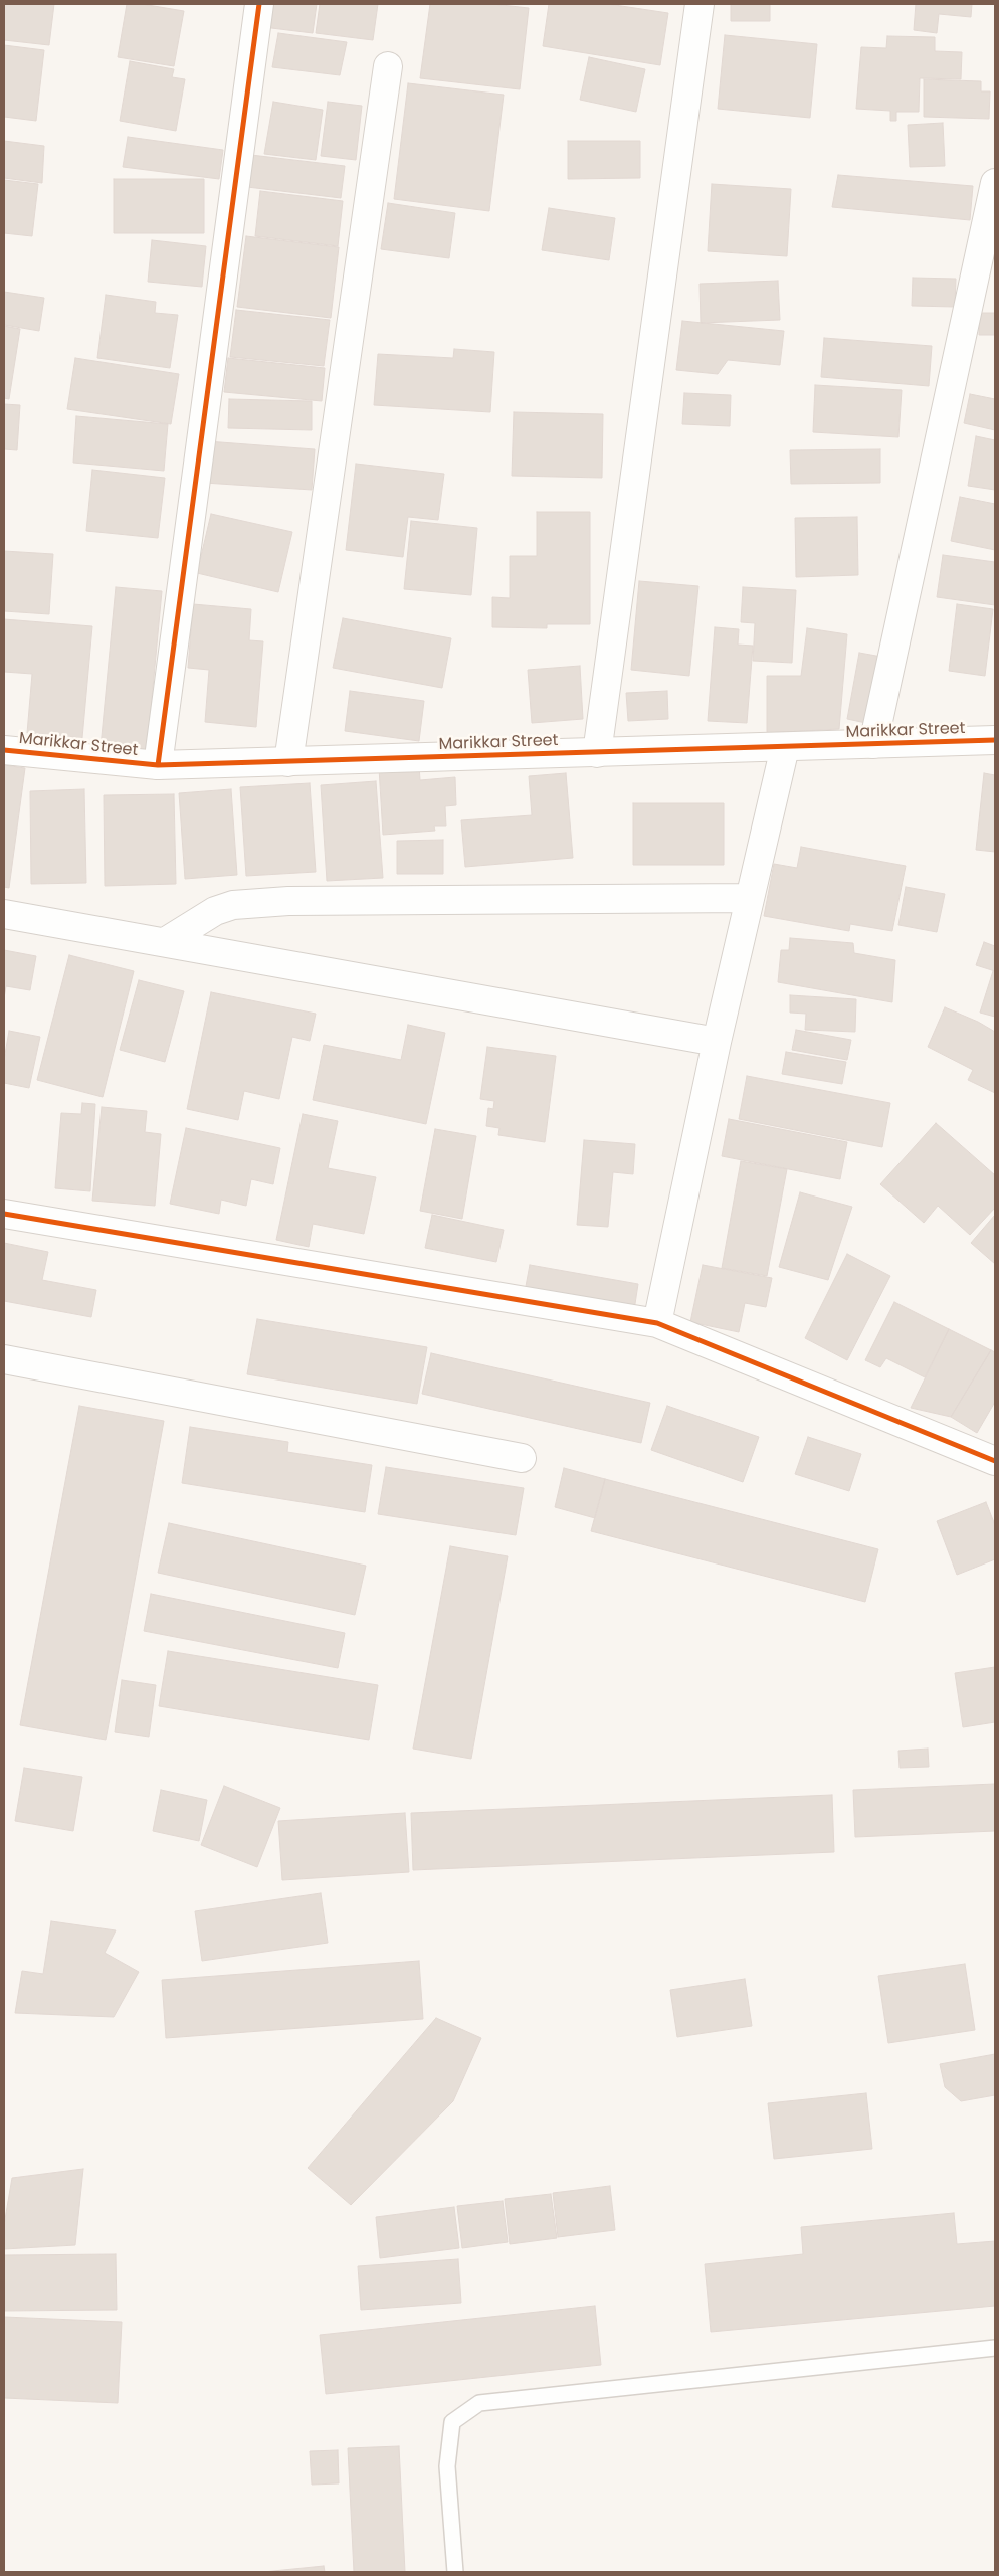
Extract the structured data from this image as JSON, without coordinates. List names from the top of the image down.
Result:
{
  "streets": {
    "street": ["Marikkar Street"]
  }
}
